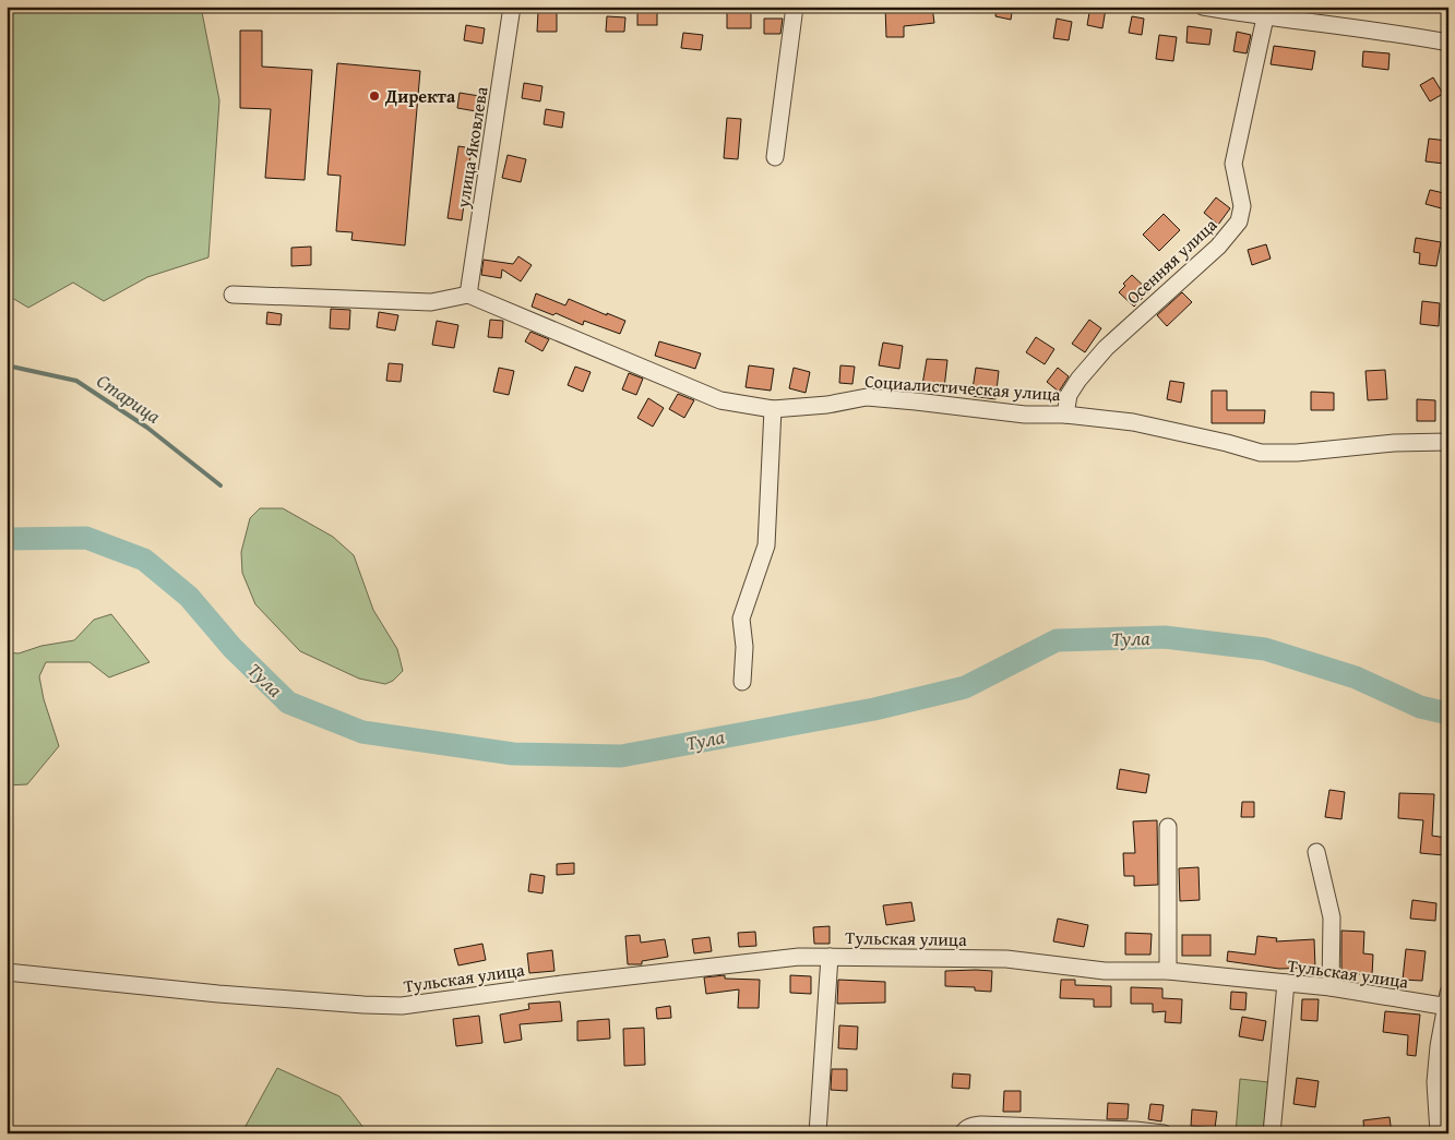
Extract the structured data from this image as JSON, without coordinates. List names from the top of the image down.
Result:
{
  "streets": {
    "street": [
      "улица Яковлева",
      "Осенняя улица",
      "Социалистическая улица",
      "Тульская улица"
    ]
  },
  "crossings": [
    ["улица Яковлева", "Социалистическая улица"],
    ["Осенняя улица", "Социалистическая улица"]
  ],
  "water": ["Старица", "Тула"],
  "places": ["Директа"]
}
